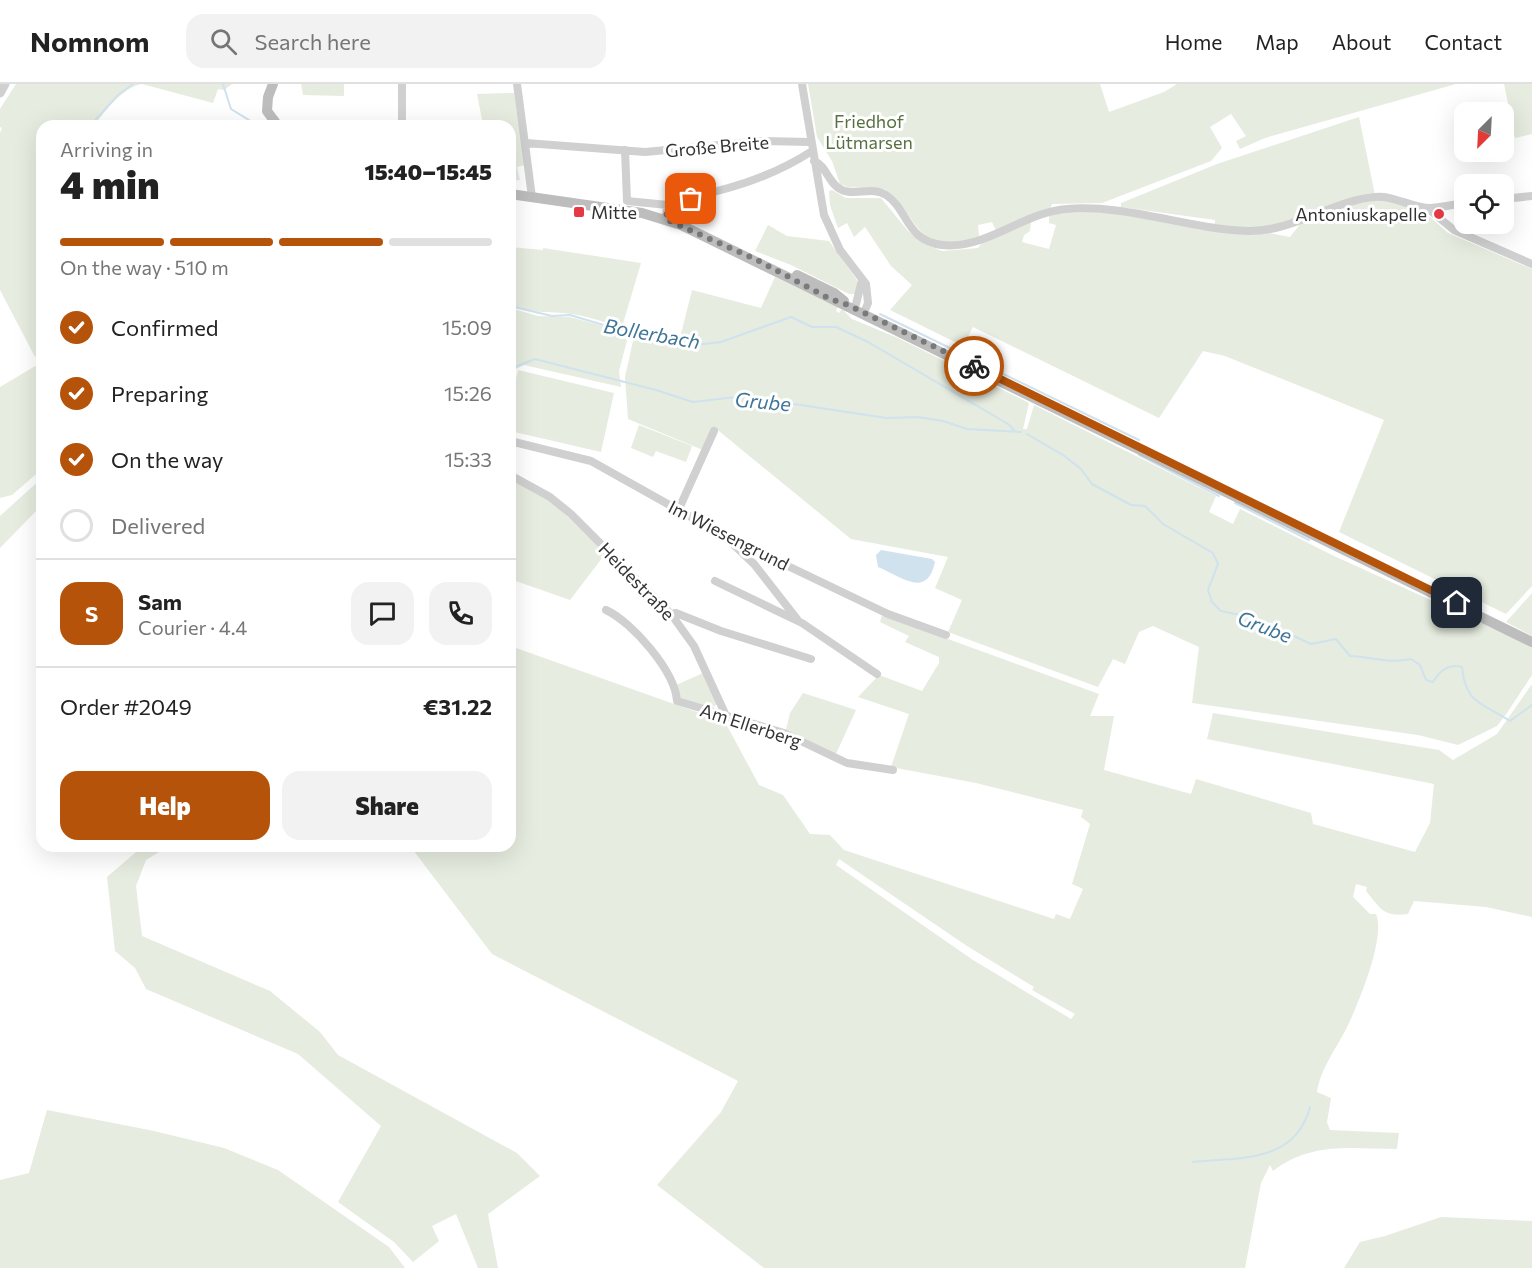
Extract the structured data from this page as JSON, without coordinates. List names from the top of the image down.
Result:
{
  "streets": {
    "street": [
      "Große Breite",
      "Im Wiesengrund",
      "Heidestraße",
      "Am Ellerberg"
    ]
  },
  "crossings": [
    ["Heidestraße", "Am Ellerberg"]
  ],
  "water": ["Bollerbach", "Grube"],
  "parks": ["Friedhof Lütmarsen"],
  "places": {
    "transit": ["Mitte"],
    "other": ["Antoniuskapelle"]
  },
  "north": "bottom left",
  "page": {
    "header": "Nomnom",
    "search": "Search here",
    "nav": [
      "Home",
      "Map",
      "About",
      "Contact"
    ],
    "heading": ["4 min", "Arriving in", "15:40–15:45"],
    "panel": [
      "Sam",
      "Courier · 4.4",
      "Order #2049",
      "€31.22"
    ],
    "bar": "On the way · 510 m",
    "list": [
      ["Confirmed", "15:09"],
      ["Preparing", "15:26"],
      ["On the way", "15:33"],
      "Delivered"
    ],
    "round": "S",
    "buttons": ["Help", "Share"]
  }
}
